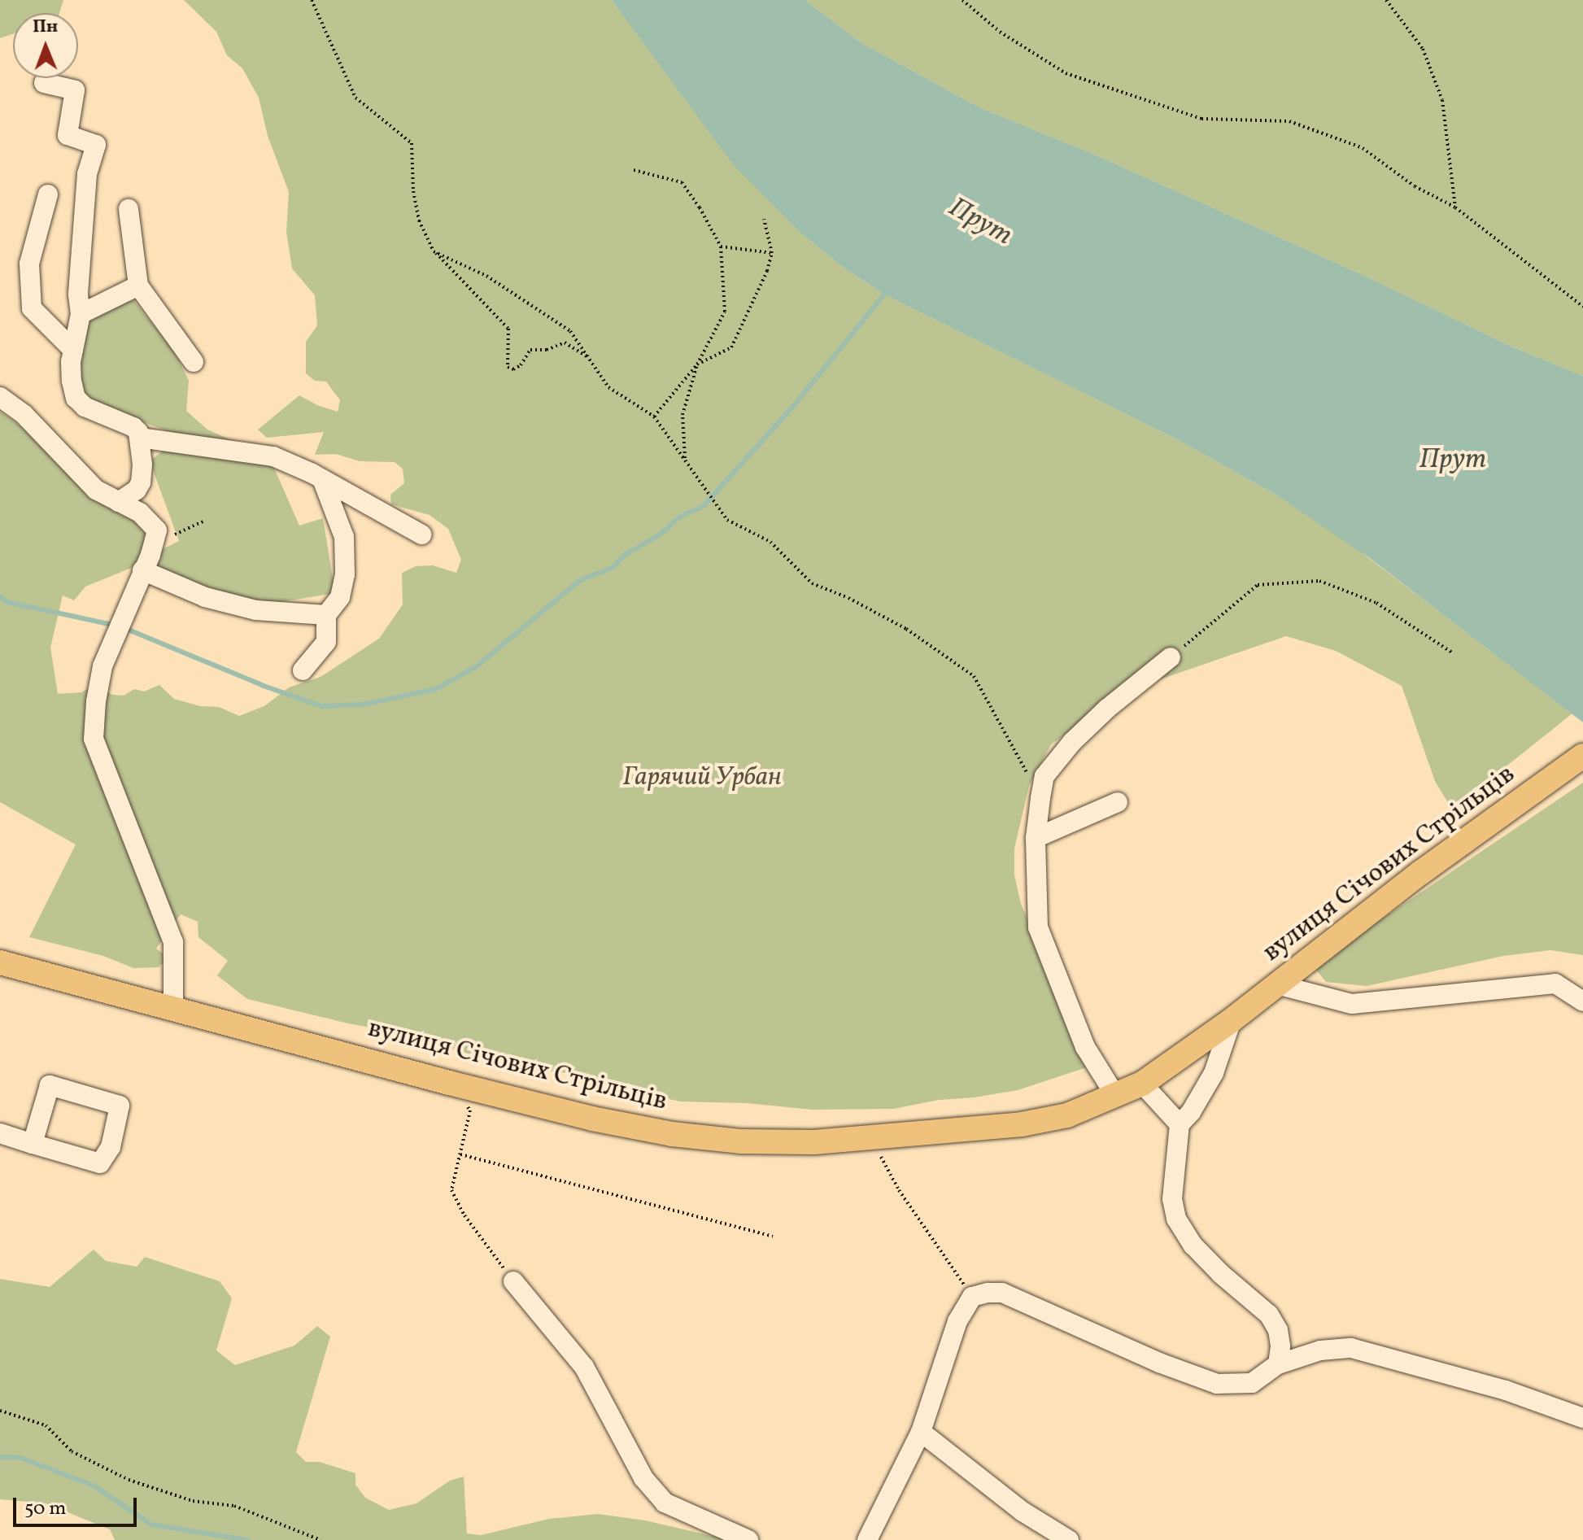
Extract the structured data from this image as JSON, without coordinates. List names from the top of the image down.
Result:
{
  "streets": {
    "main road": ["вулиця Січових Стрільців"]
  },
  "water": ["Прут"],
  "parks": ["Гарячий Урбан"],
  "scale_bar": "50 m",
  "north": "top"
}
